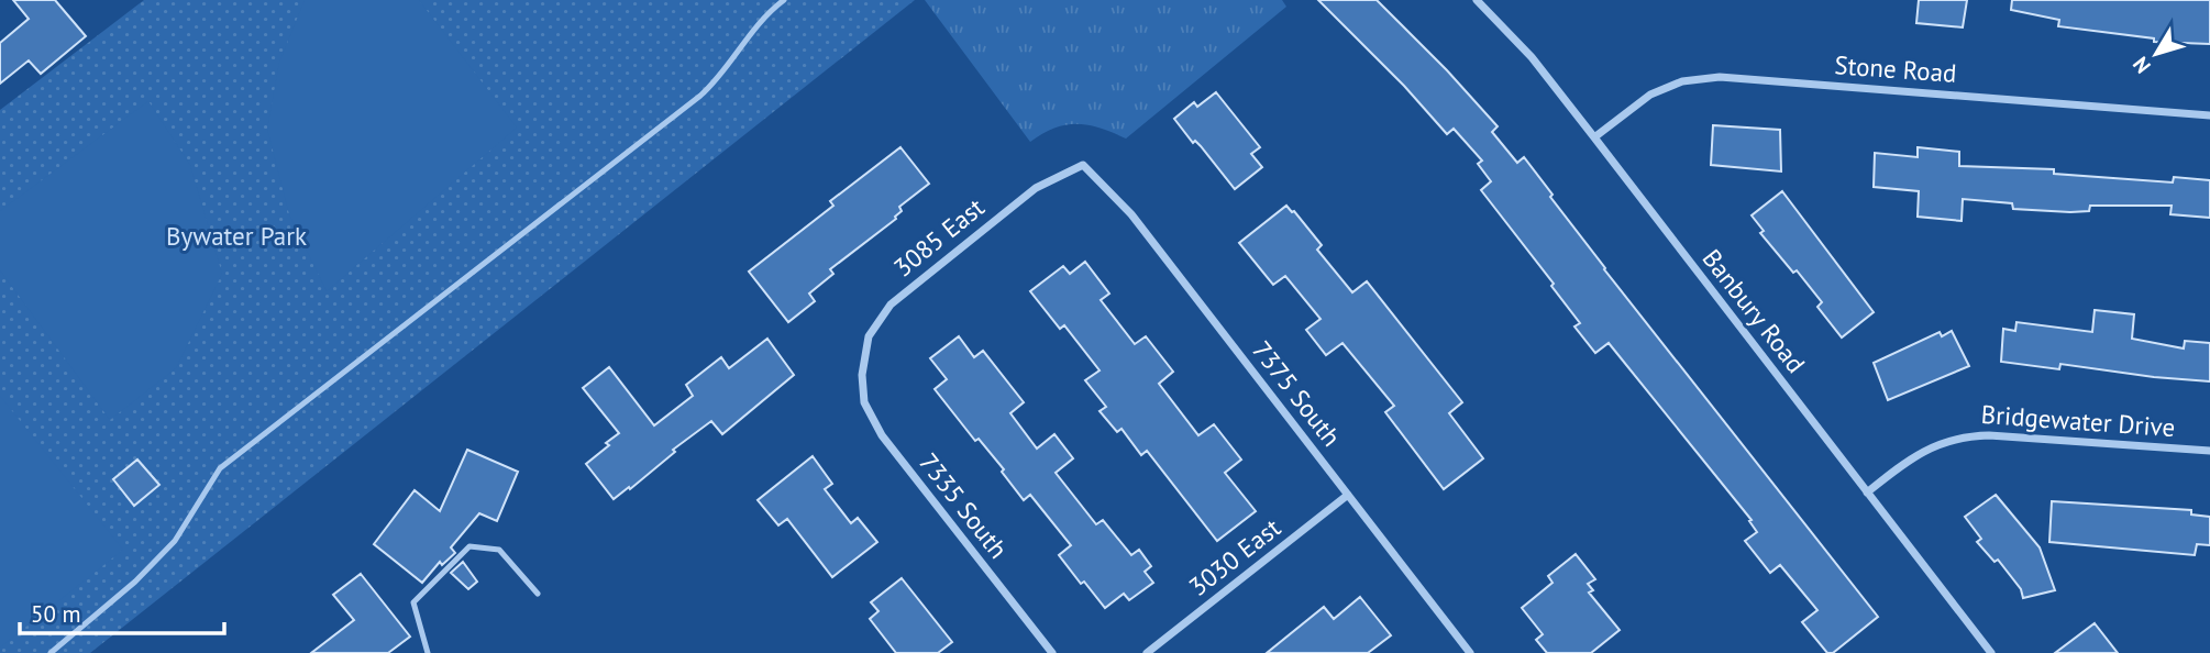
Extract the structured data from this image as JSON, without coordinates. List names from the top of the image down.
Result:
{
  "streets": {
    "street": [
      "Stone Road",
      "3085 East",
      "Banbury Road",
      "7375 South",
      "Bridgewater Drive",
      "7335 South",
      "3030 East"
    ]
  },
  "crossings": [
    ["Stone Road", "Banbury Road"],
    ["3085 East", "7375 South"],
    ["3085 East", "7335 South"],
    ["Banbury Road", "Bridgewater Drive"],
    ["7375 South", "3030 East"]
  ],
  "parks": ["Bywater Park"],
  "scale_bar": "50 m",
  "north": "bottom left"
}
